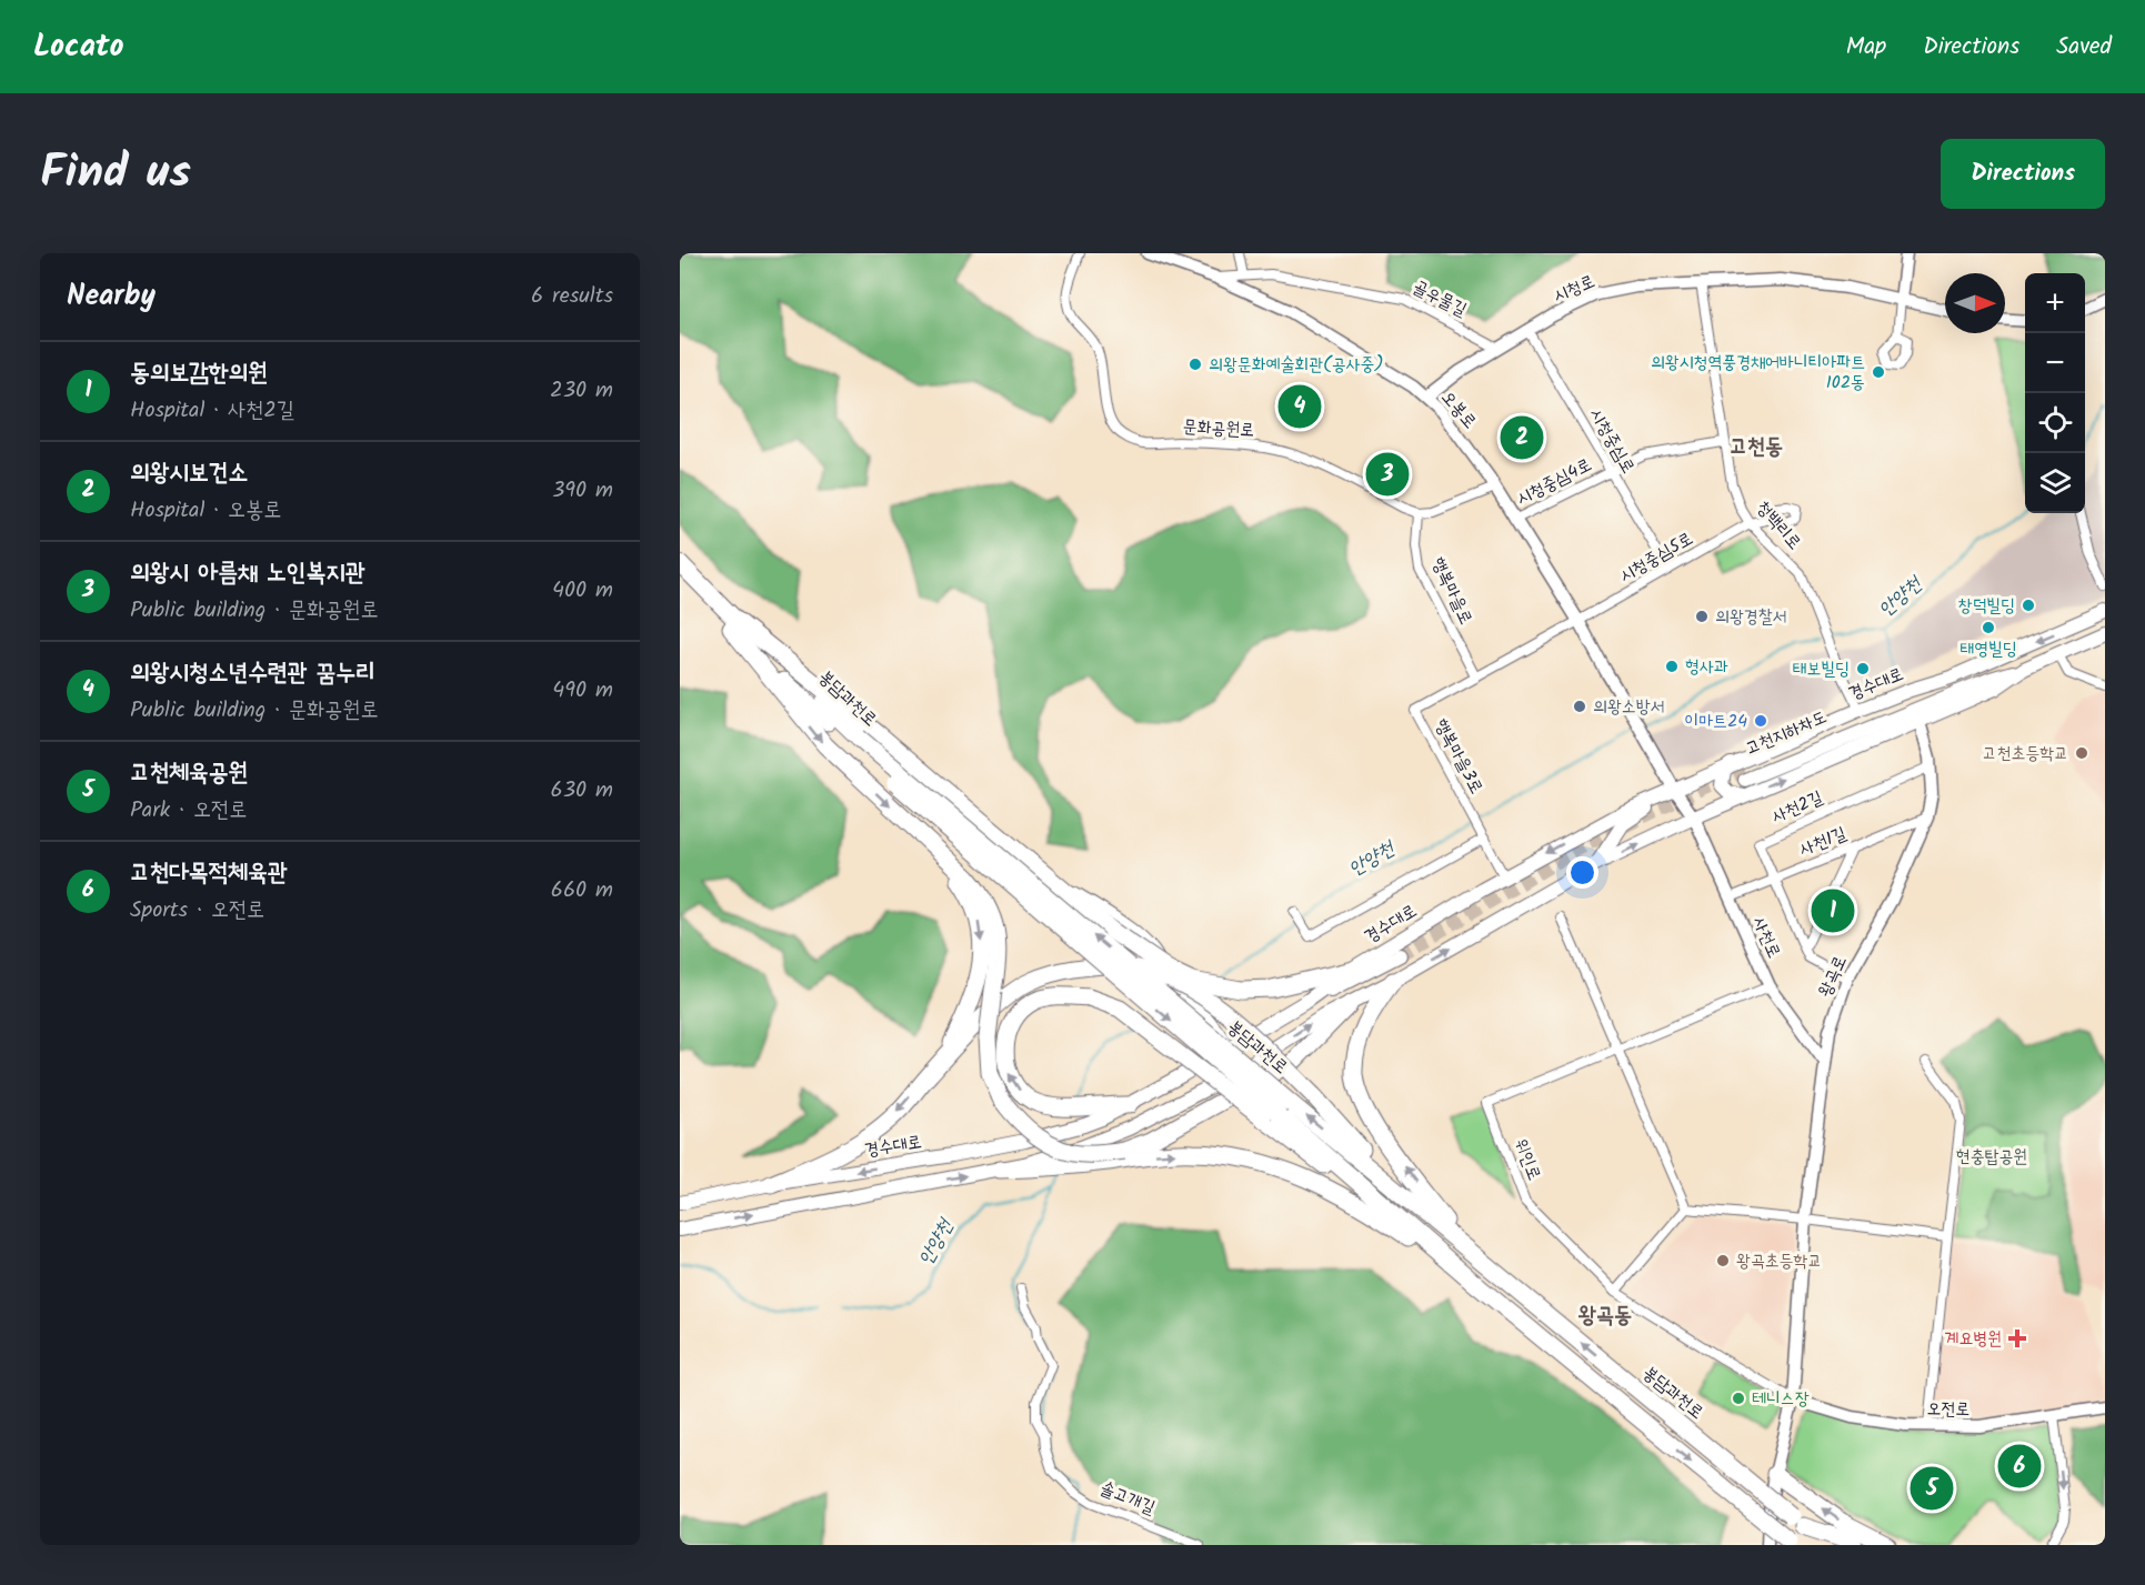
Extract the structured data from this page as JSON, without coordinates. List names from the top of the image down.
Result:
{
  "streets": {
    "highway": ["봉담과천로"],
    "main road": ["경수대로", "고천지하차도"],
    "street": [
      "시청로",
      "골우물길",
      "오봉로",
      "문화공원로",
      "시청중심로",
      "시청중심4로",
      "청백리로",
      "시청중심5로",
      "행복마을로",
      "행복마을3로",
      "사천2길",
      "사천1길",
      "사천로",
      "왕곡로",
      "위인로",
      "오전로",
      "솔고개길"
    ]
  },
  "crossings": [
    ["시청로", "골우물길"],
    ["시청로", "오봉로"],
    ["시청로", "시청중심로"],
    ["시청로", "청백리로"],
    ["골우물길", "오봉로"],
    ["오봉로", "시청중심4로"],
    ["오봉로", "시청중심5로"],
    ["오봉로", "경수대로"],
    ["오봉로", "행복마을3로"],
    ["문화공원로", "행복마을로"],
    ["시청중심로", "시청중심4로"],
    ["시청중심로", "시청중심5로"],
    ["시청중심4로", "청백리로"],
    ["청백리로", "시청중심5로"],
    ["청백리로", "경수대로"],
    ["시청중심5로", "행복마을3로"],
    ["행복마을로", "행복마을3로"],
    ["경수대로", "고천지하차도"],
    ["경수대로", "행복마을3로"],
    ["사천2길", "사천1길"],
    ["사천2길", "왕곡로"],
    ["사천1길", "사천로"],
    ["사천1길", "왕곡로"],
    ["사천로", "왕곡로"],
    ["사천로", "위인로"],
    ["왕곡로", "위인로"],
    ["왕곡로", "오전로"],
    ["위인로", "오전로"]
  ],
  "districts": ["고천동", "왕곡동"],
  "water": ["안양천"],
  "parks": ["현충탑공원"],
  "places": {
    "other": [
      "의왕문화예술회관(공사중)",
      "의왕시청역풍경채어바니티아파트 102동",
      "창덕빌딩",
      "의왕경찰서",
      "태영빌딩",
      "형사과",
      "태보빌딩",
      "의왕소방서",
      "이마트24",
      "고천초등학교",
      "왕곡초등학교",
      "테니스장"
    ],
    "health": ["계요병원"]
  },
  "north": "right",
  "page": {
    "header": "Locato",
    "nav": ["Map", "Directions", "Saved"],
    "title": "Find us",
    "buttons": "Directions",
    "heading": ["Nearby", "6 results"],
    "map_buttons": ["+", "−"],
    "list": [
      {
        "mark": "1",
        "name": "동의보감한의원",
        "note": "Hospital · 사천2길",
        "value": "230 m"
      },
      {
        "mark": "2",
        "name": "의왕시보건소",
        "note": "Hospital · 오봉로",
        "value": "390 m"
      },
      {
        "mark": "3",
        "name": "의왕시 아름채 노인복지관",
        "note": "Public building · 문화공원로",
        "value": "400 m"
      },
      {
        "mark": "4",
        "name": "의왕시청소년수련관 꿈누리",
        "note": "Public building · 문화공원로",
        "value": "490 m"
      },
      {
        "mark": "5",
        "name": "고천체육공원",
        "note": "Park · 오전로",
        "value": "630 m"
      },
      {
        "mark": "6",
        "name": "고천다목적체육관",
        "note": "Sports · 오전로",
        "value": "660 m"
      }
    ],
    "pins": [
      "4",
      "2",
      "3",
      "1",
      "6",
      "5"
    ]
  }
}
